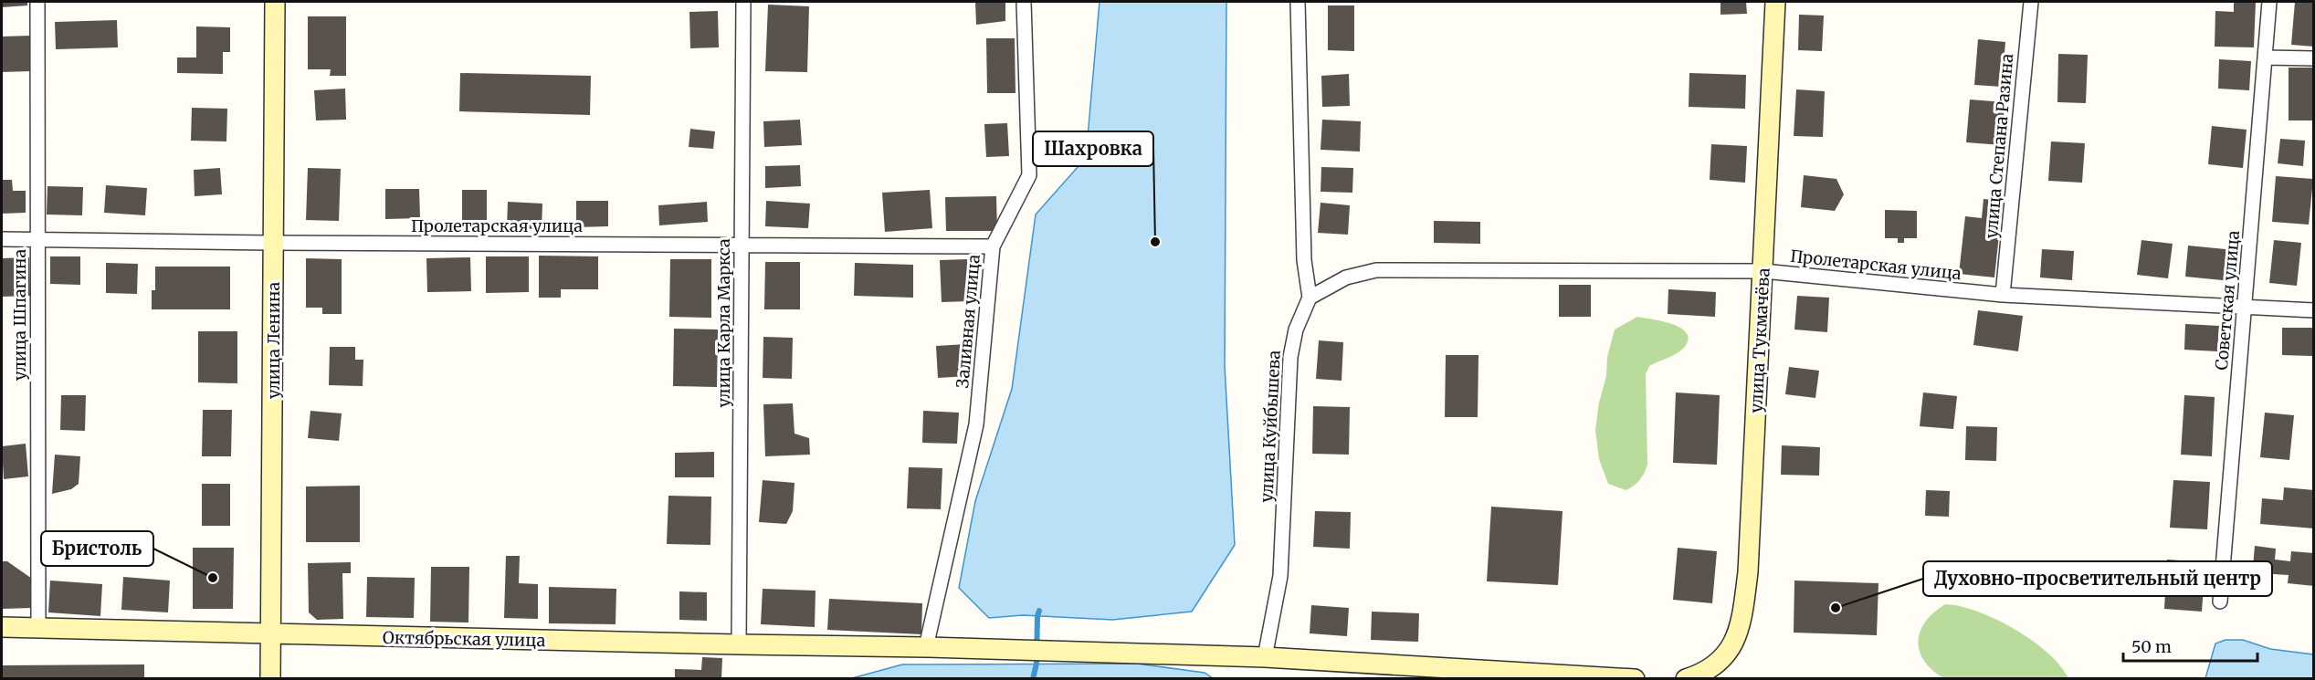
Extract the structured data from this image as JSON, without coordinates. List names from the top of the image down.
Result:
{
  "streets": {
    "street": [
      "улица Степана Разина",
      "Пролетарская улица",
      "Советская улица",
      "улица Шпагина",
      "Заливная улица",
      "улица Карла Маркса",
      "улица Ленина",
      "улица Тукмачёва",
      "улица Куйбышева",
      "Октябрьская улица"
    ]
  },
  "crossings": [
    ["улица Степана Разина", "Пролетарская улица"],
    ["Пролетарская улица", "Советская улица"],
    ["Пролетарская улица", "улица Шпагина"],
    ["Пролетарская улица", "Заливная улица"],
    ["Пролетарская улица", "улица Карла Маркса"],
    ["Пролетарская улица", "улица Ленина"],
    ["Пролетарская улица", "улица Тукмачёва"],
    ["Пролетарская улица", "улица Куйбышева"],
    ["улица Шпагина", "Октябрьская улица"],
    ["Заливная улица", "Октябрьская улица"],
    ["улица Карла Маркса", "Октябрьская улица"],
    ["улица Ленина", "Октябрьская улица"],
    ["улица Куйбышева", "Октябрьская улица"]
  ],
  "places": ["Шахровка", "Бристоль", "Духовно-просветительный центр"],
  "scale_bar": "50 m"
}
